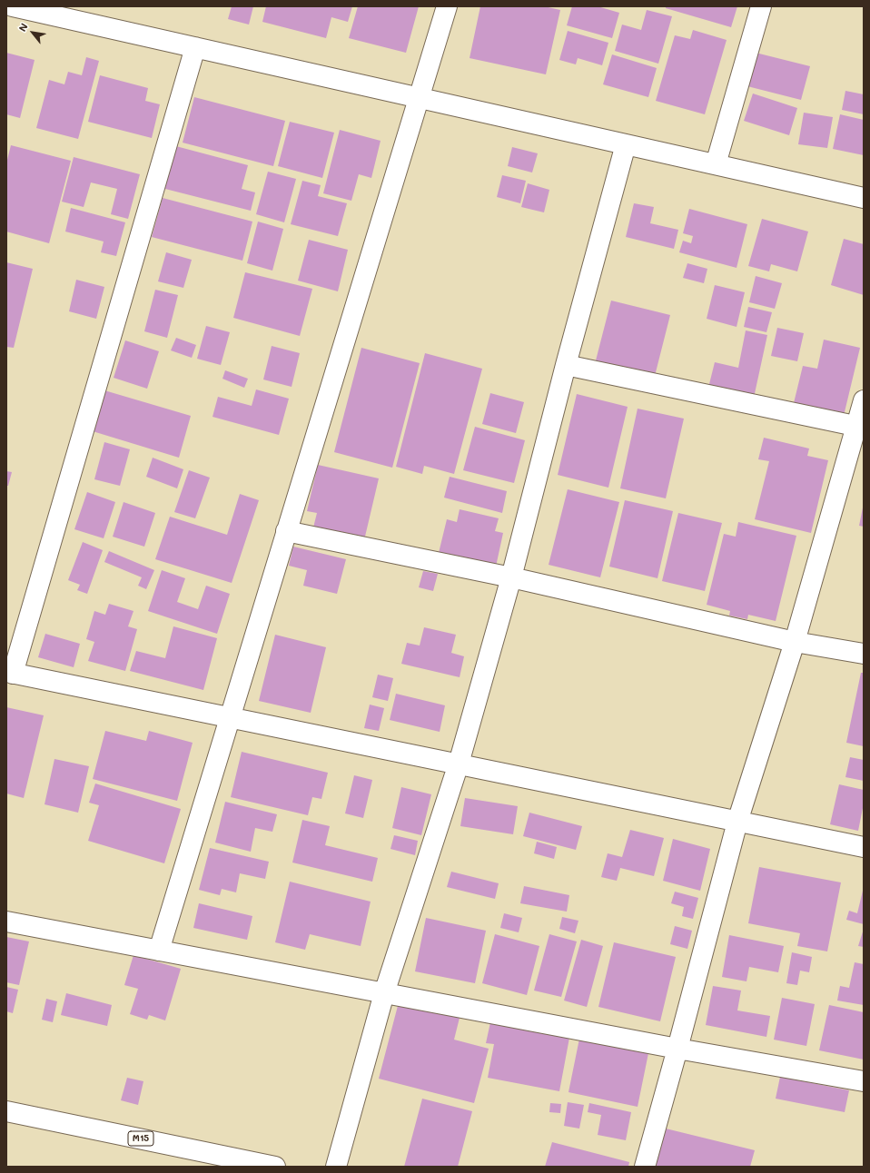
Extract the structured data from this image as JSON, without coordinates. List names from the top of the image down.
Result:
{
  "streets": {
    "main road": ["M15"]
  },
  "north": "top left"
}
